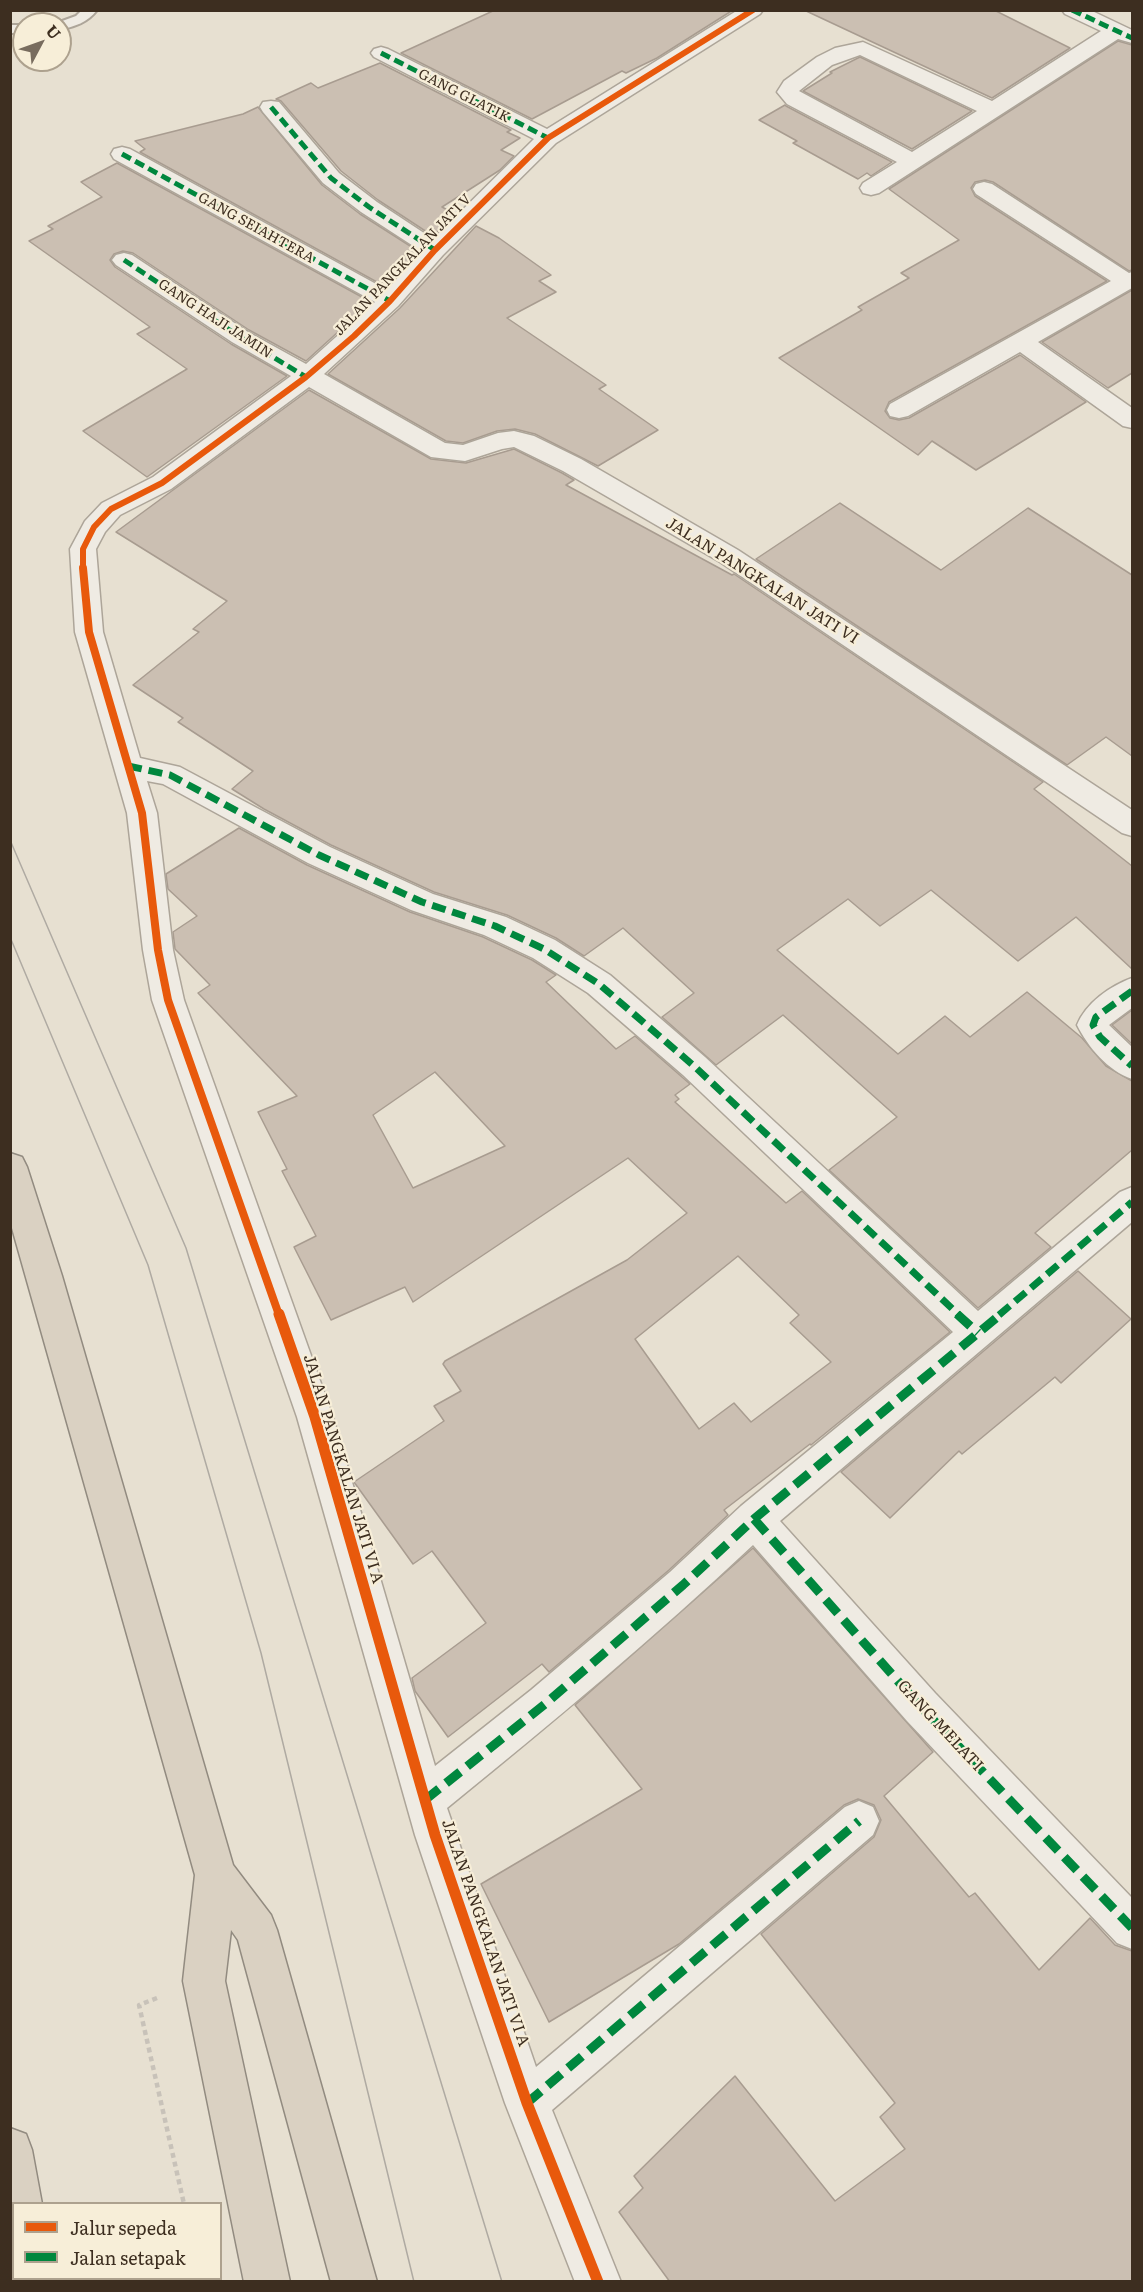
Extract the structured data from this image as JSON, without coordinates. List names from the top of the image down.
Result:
{
  "streets": {
    "street": [
      "GANG GLATIK",
      "GANG SEIAHTERA",
      "JALAN PANGKALAN JATI V",
      "GANG HAJI JAMIN",
      "JALAN PANGKALAN JATI VI",
      "JALAN PANGKALAN JATI VI A",
      "GANG MELATI"
    ]
  },
  "crossings": [
    ["GANG GLATIK", "JALAN PANGKALAN JATI V"],
    ["GANG SEIAHTERA", "JALAN PANGKALAN JATI V"],
    ["JALAN PANGKALAN JATI V", "GANG HAJI JAMIN"],
    ["JALAN PANGKALAN JATI V", "JALAN PANGKALAN JATI VI"],
    ["JALAN PANGKALAN JATI V", "JALAN PANGKALAN JATI VI A"],
    ["GANG HAJI JAMIN", "JALAN PANGKALAN JATI VI"]
  ],
  "legend": ["Jalur sepeda", "Jalan setapak"],
  "north": "top right"
}
